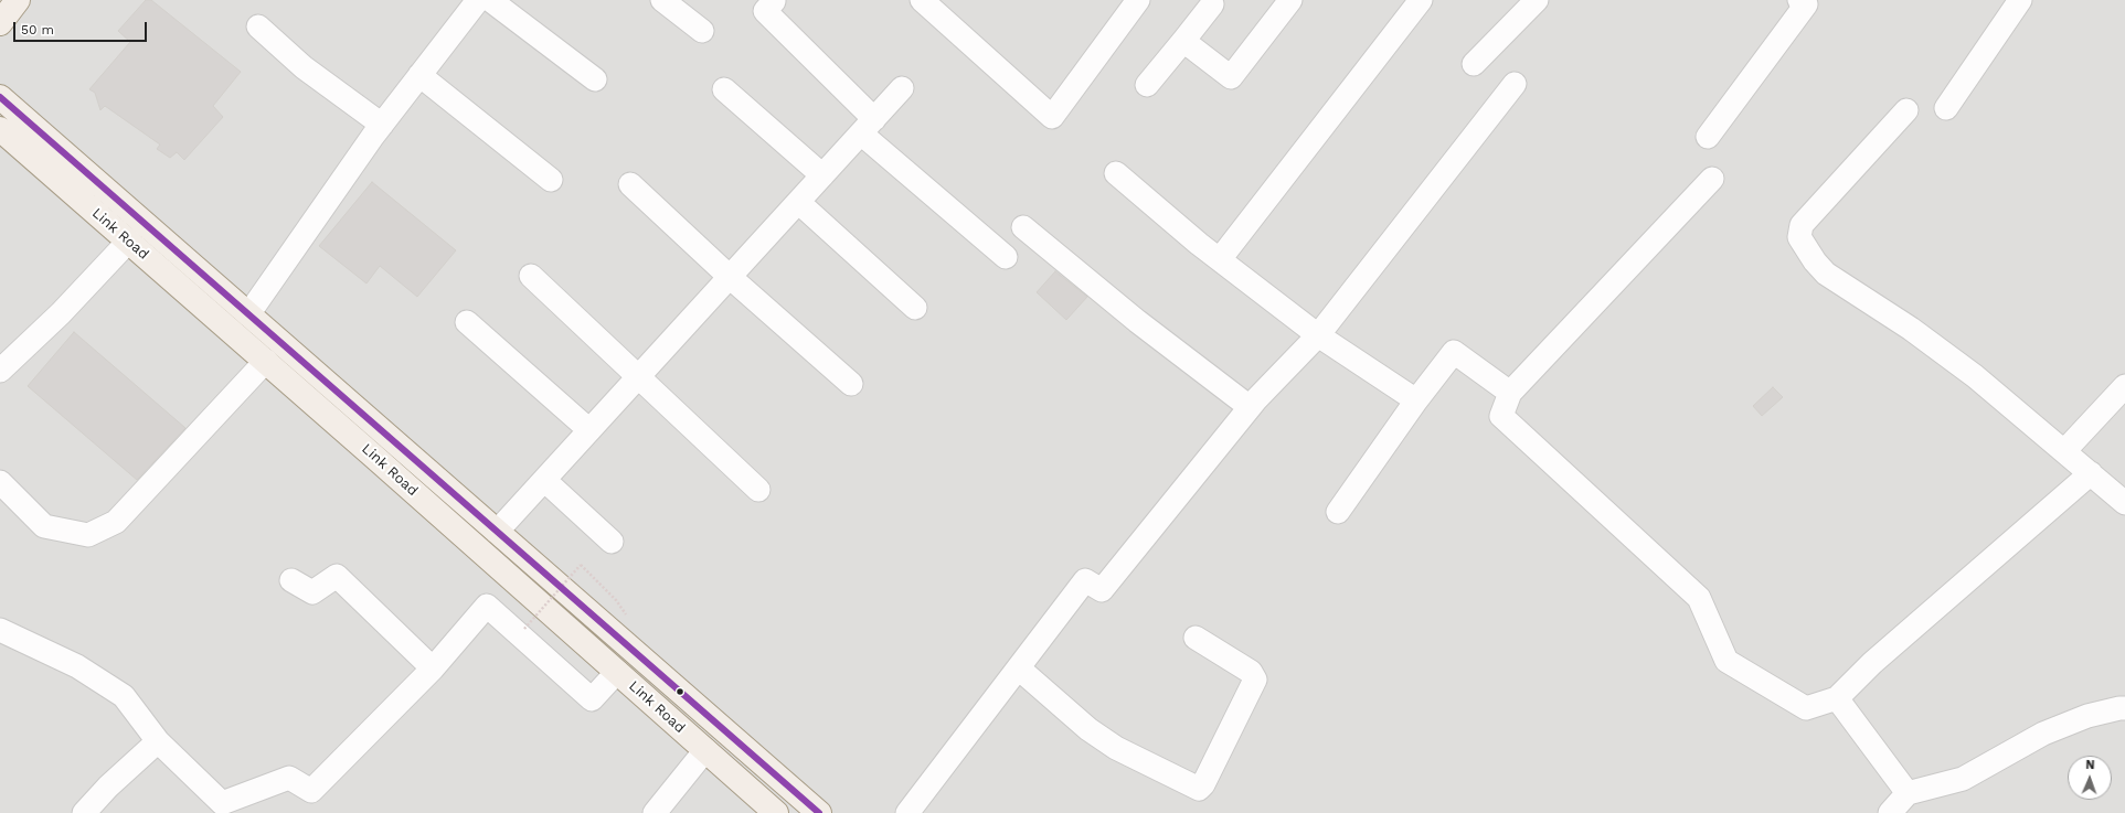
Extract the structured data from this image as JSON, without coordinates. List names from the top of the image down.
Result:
{
  "streets": {
    "main road": ["Link Road"]
  },
  "scale_bar": "50 m",
  "north": "top"
}
